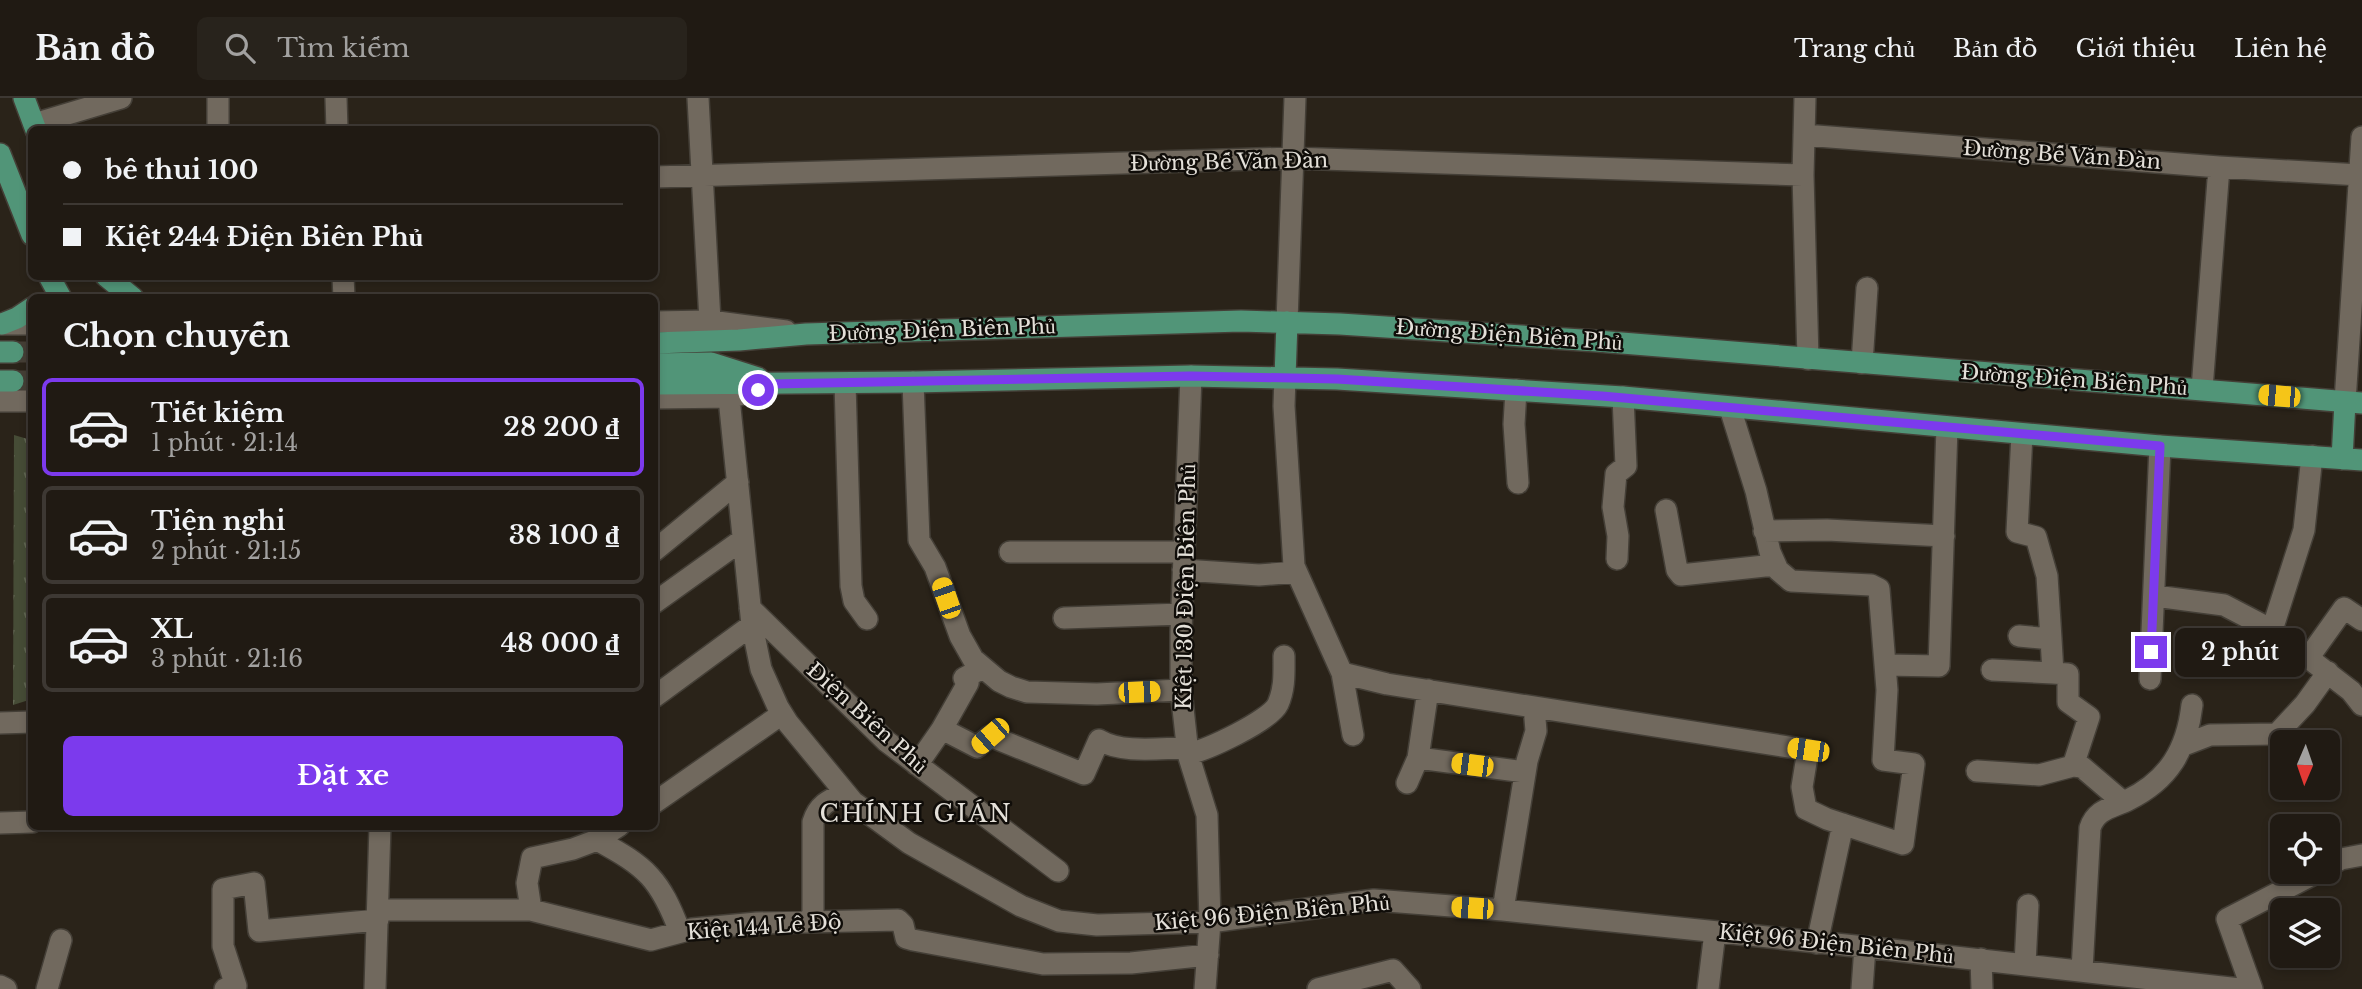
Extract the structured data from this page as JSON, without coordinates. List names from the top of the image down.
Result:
{
  "streets": {
    "main road": ["Đường Điện Biên Phủ"],
    "street": [
      "Đường Bế Văn Đàn",
      "Kiệt 130 Điện Biên Phủ",
      "Điện Biên Phủ",
      "Kiệt 96 Điện Biên Phủ",
      "Kiệt 144 Lê Độ"
    ]
  },
  "crossings": [
    ["Kiệt 130 Điện Biên Phủ", "Kiệt 96 Điện Biên Phủ"],
    ["Kiệt 130 Điện Biên Phủ", "Kiệt 144 Lê Độ"],
    ["Điện Biên Phủ", "Kiệt 96 Điện Biên Phủ"]
  ],
  "districts": ["CHÍNH GIÁN"],
  "north": "bottom",
  "page": {
    "header": "Bản đồ",
    "search": "Tìm kiếm",
    "nav": [
      "Trang chủ",
      "Bản đồ",
      "Giới thiệu",
      "Liên hệ"
    ],
    "banner": ["bê thui 100", "Kiệt 244 Điện Biên Phủ"],
    "heading": "Chọn chuyến",
    "list": [
      {
        "name": "Tiết kiệm",
        "note": "1 phút · 21:14",
        "value": "28 200 ₫"
      },
      {
        "name": "Tiện nghi",
        "note": "2 phút · 21:15",
        "value": "38 100 ₫"
      },
      {
        "name": "XL",
        "note": "3 phút · 21:16",
        "value": "48 000 ₫"
      }
    ],
    "bubble": "2 phút",
    "buttons": "Đặt xe"
  }
}
